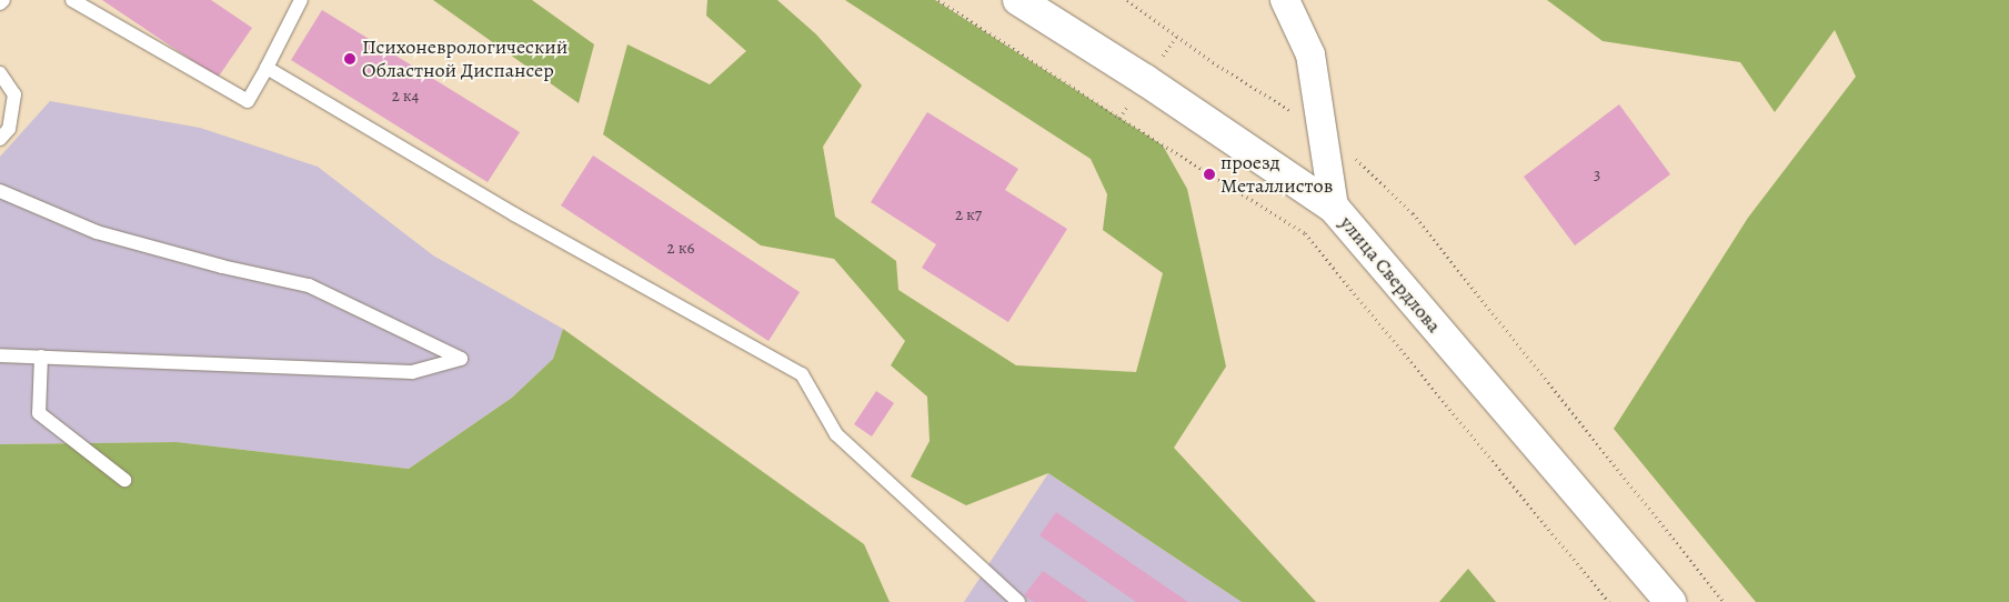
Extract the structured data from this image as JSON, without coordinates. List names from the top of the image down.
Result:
{
  "streets": {
    "street": ["улица Свердлова"]
  },
  "places": ["Психоневрологический Областной Диспансер", "проезд Металлистов"],
  "house_numbers": [
    "2 к4",
    "3",
    "2 к7",
    "2 к6"
  ]
}
